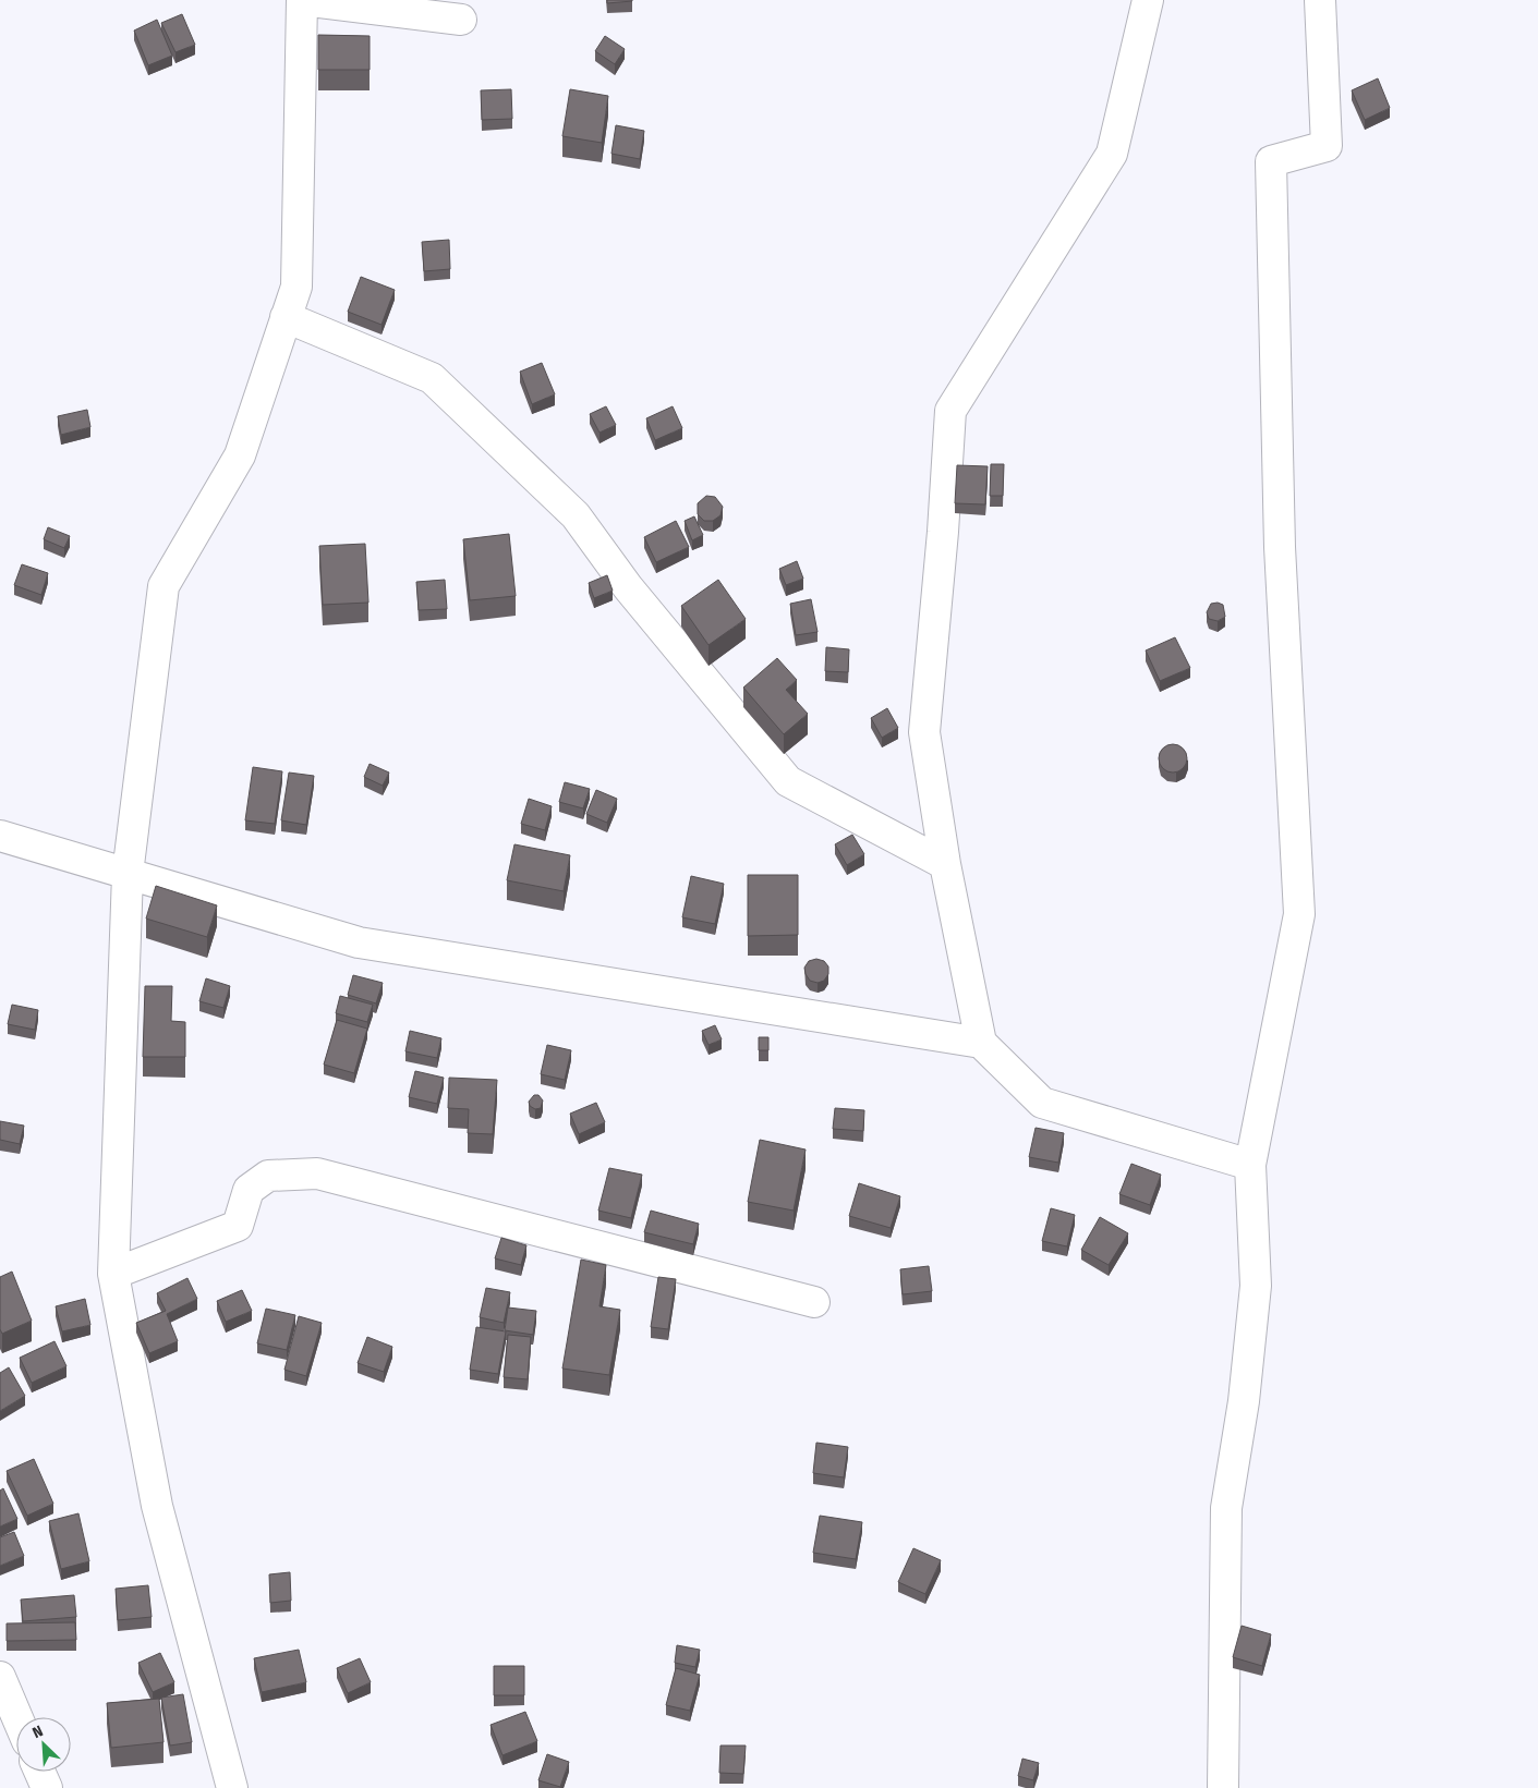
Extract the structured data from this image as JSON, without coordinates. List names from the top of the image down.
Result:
{
  "north": "top left"
}
